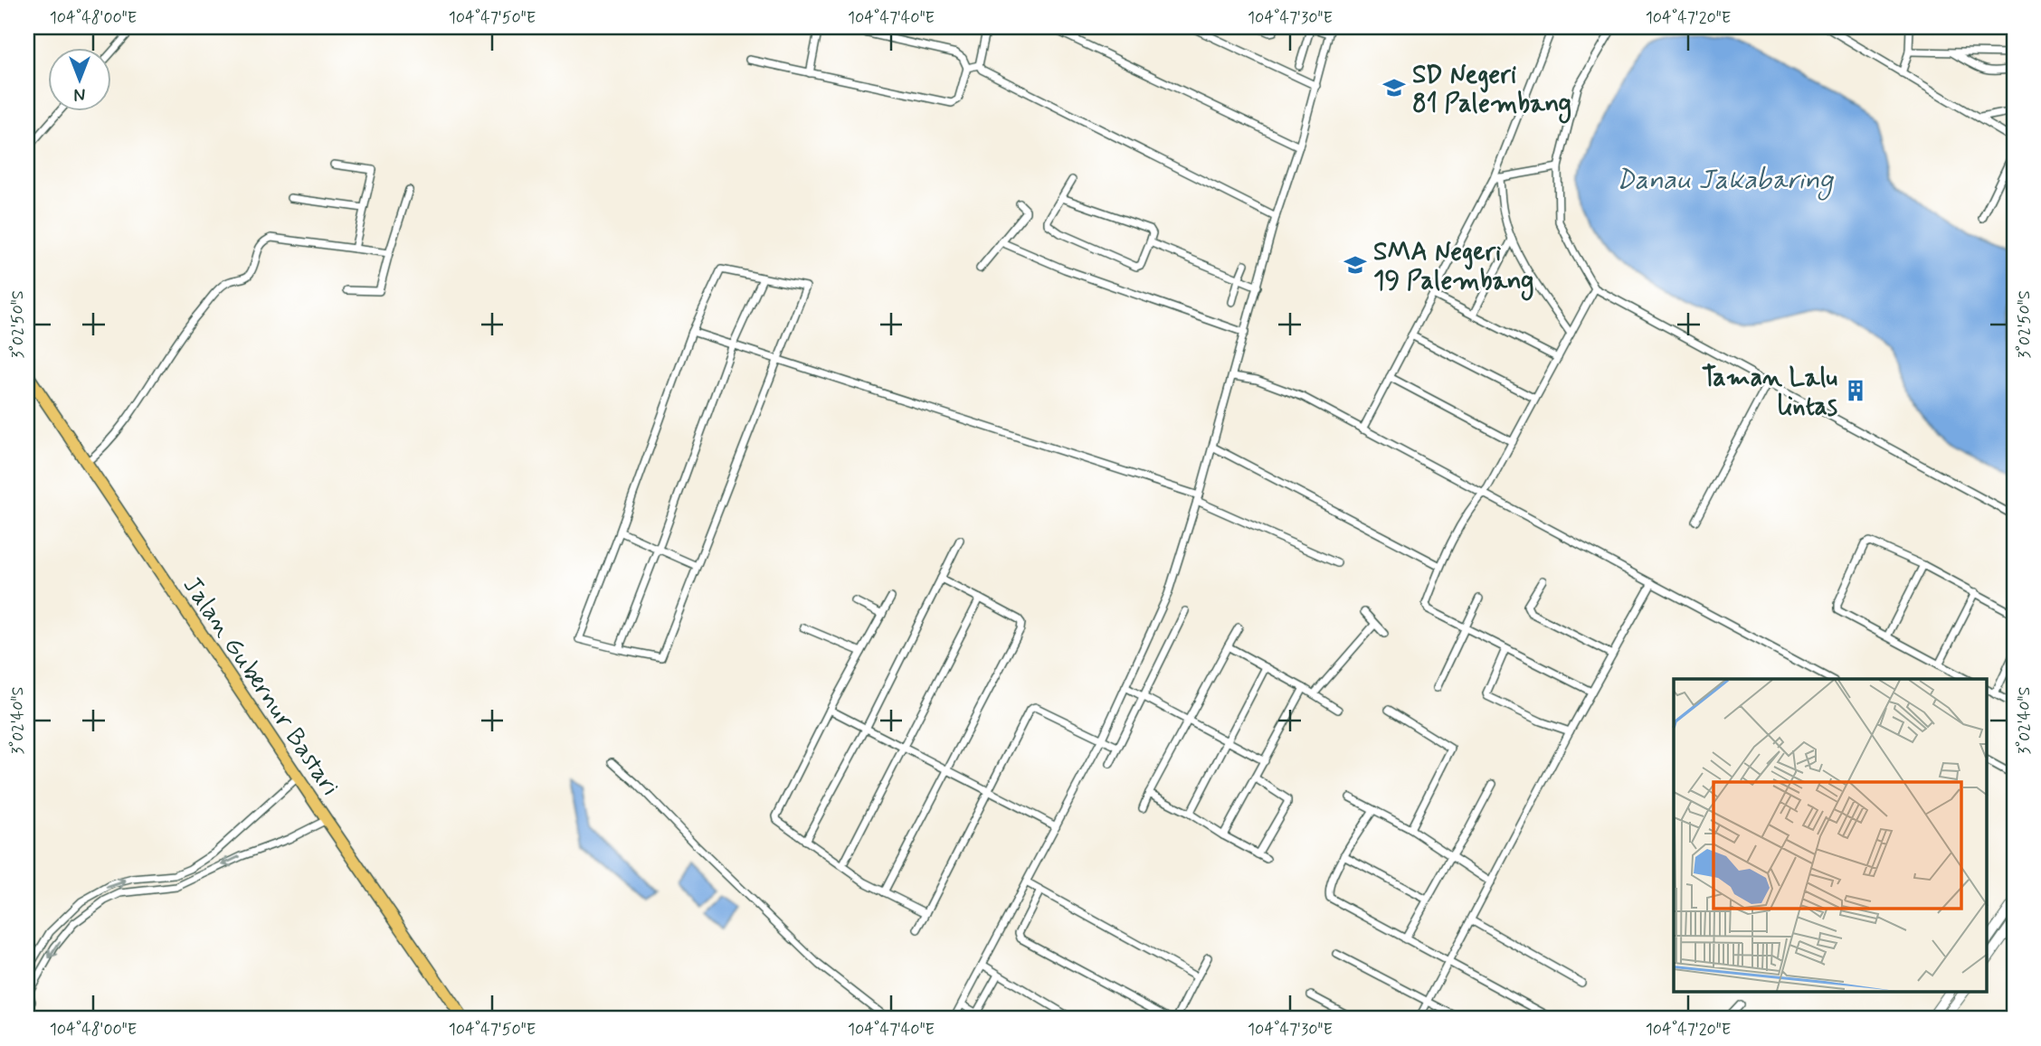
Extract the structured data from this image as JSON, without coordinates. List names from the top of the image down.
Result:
{
  "streets": {
    "highway": ["Jalan Gubernur Bastari"]
  },
  "water": ["Danau Jakabaring"],
  "places": {
    "school or university": ["SD Negeri 81 Palembang", "SMA Negeri 19 Palembang"],
    "building": ["Taman Lalu lintas"]
  },
  "north": "bottom",
  "coordinates": [
    "104°48'00\"E",
    "104°47'50\"E",
    "104°47'40\"E",
    "104°47'30\"E",
    "104°47'20\"E",
    "3°02'50\"S",
    "3°02'40\"S"
  ]
}
